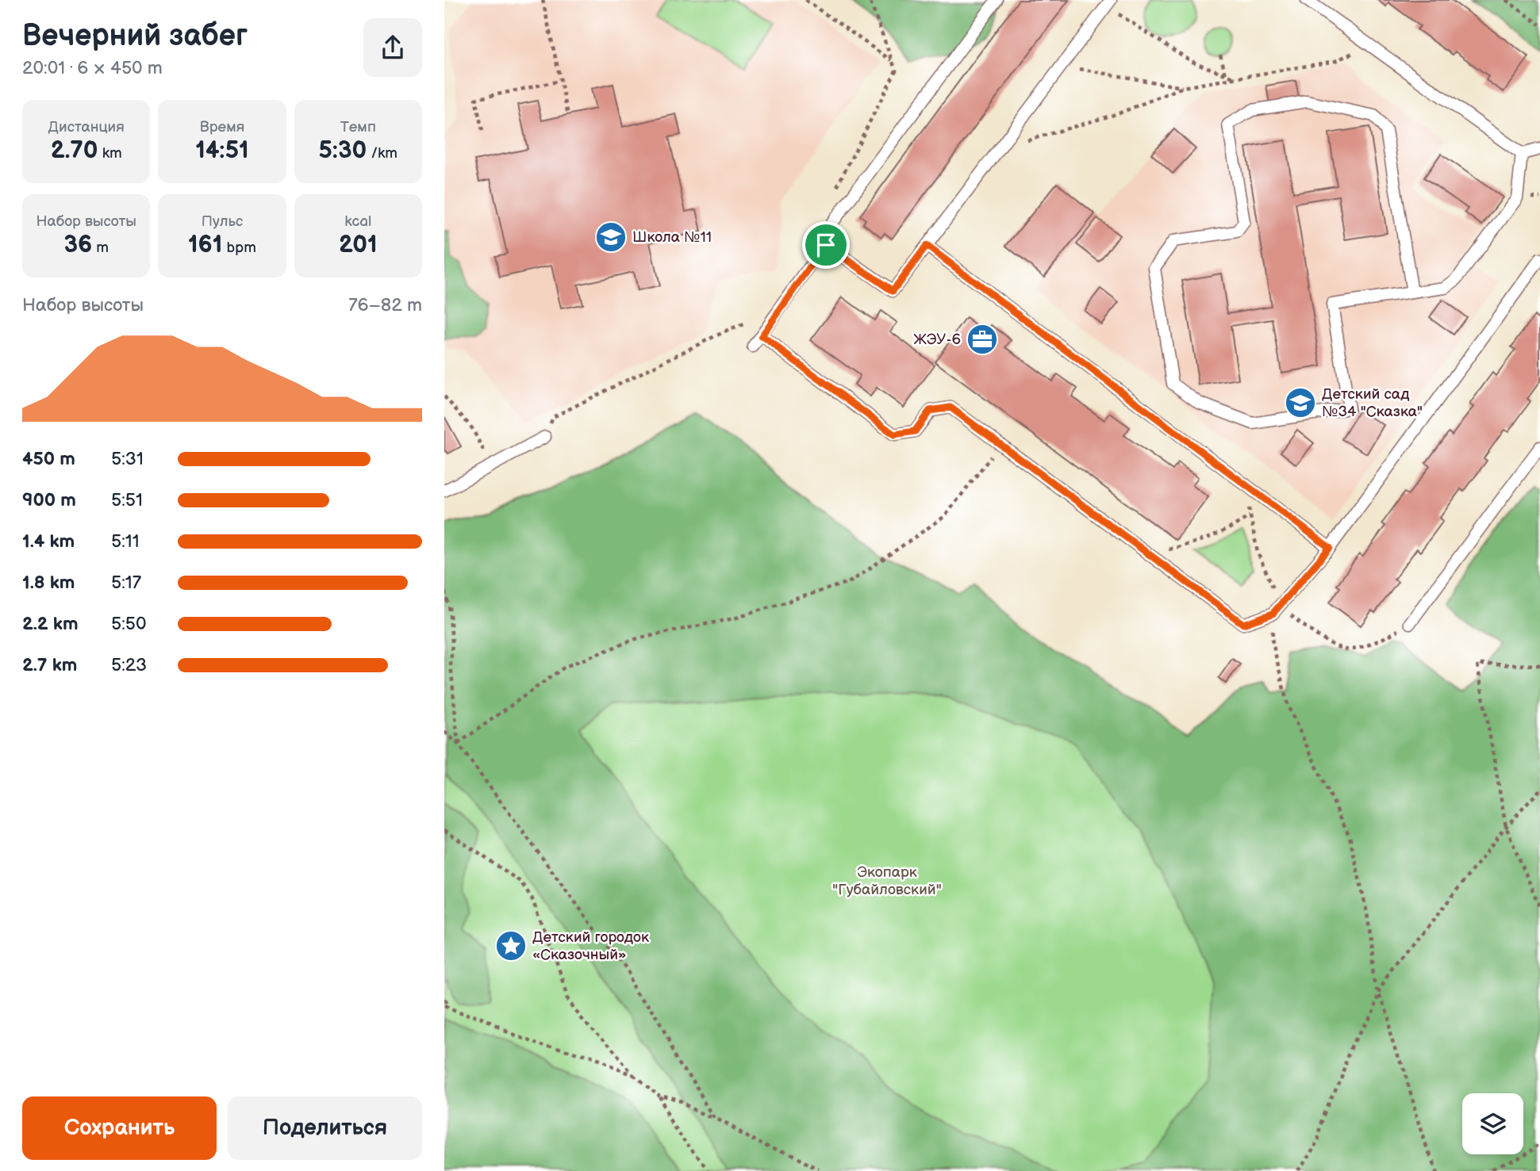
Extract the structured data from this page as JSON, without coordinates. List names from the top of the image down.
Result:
{
  "parks": ["Экопарк \"Губайловский\""],
  "places": {
    "school or university": ["Школа №11", "Детский сад №34 \"Сказка\""],
    "office": ["ЖЭУ-6"],
    "place": ["Детский городок «Сказочный»"]
  },
  "page": {
    "heading": ["Вечерний забег", "20:01 · 6 × 450 m"],
    "stats": [
      ["Дистанция", "2.70 km"],
      ["Время", "14:51"],
      ["Темп", "5:30 /km"],
      ["Набор высоты", "36 m"],
      ["Пульс", "161 bpm"],
      ["kcal", "201"]
    ],
    "chart": ["Набор высоты", "76–82 m"],
    "list": [
      {
        "name": "450 m",
        "note": "5:31"
      },
      {
        "name": "900 m",
        "note": "5:51"
      },
      {
        "name": "1.4 km",
        "note": "5:11"
      },
      {
        "name": "1.8 km",
        "note": "5:17"
      },
      {
        "name": "2.2 km",
        "note": "5:50"
      },
      {
        "name": "2.7 km",
        "note": "5:23"
      }
    ],
    "buttons": ["Сохранить", "Поделиться"]
  }
}
